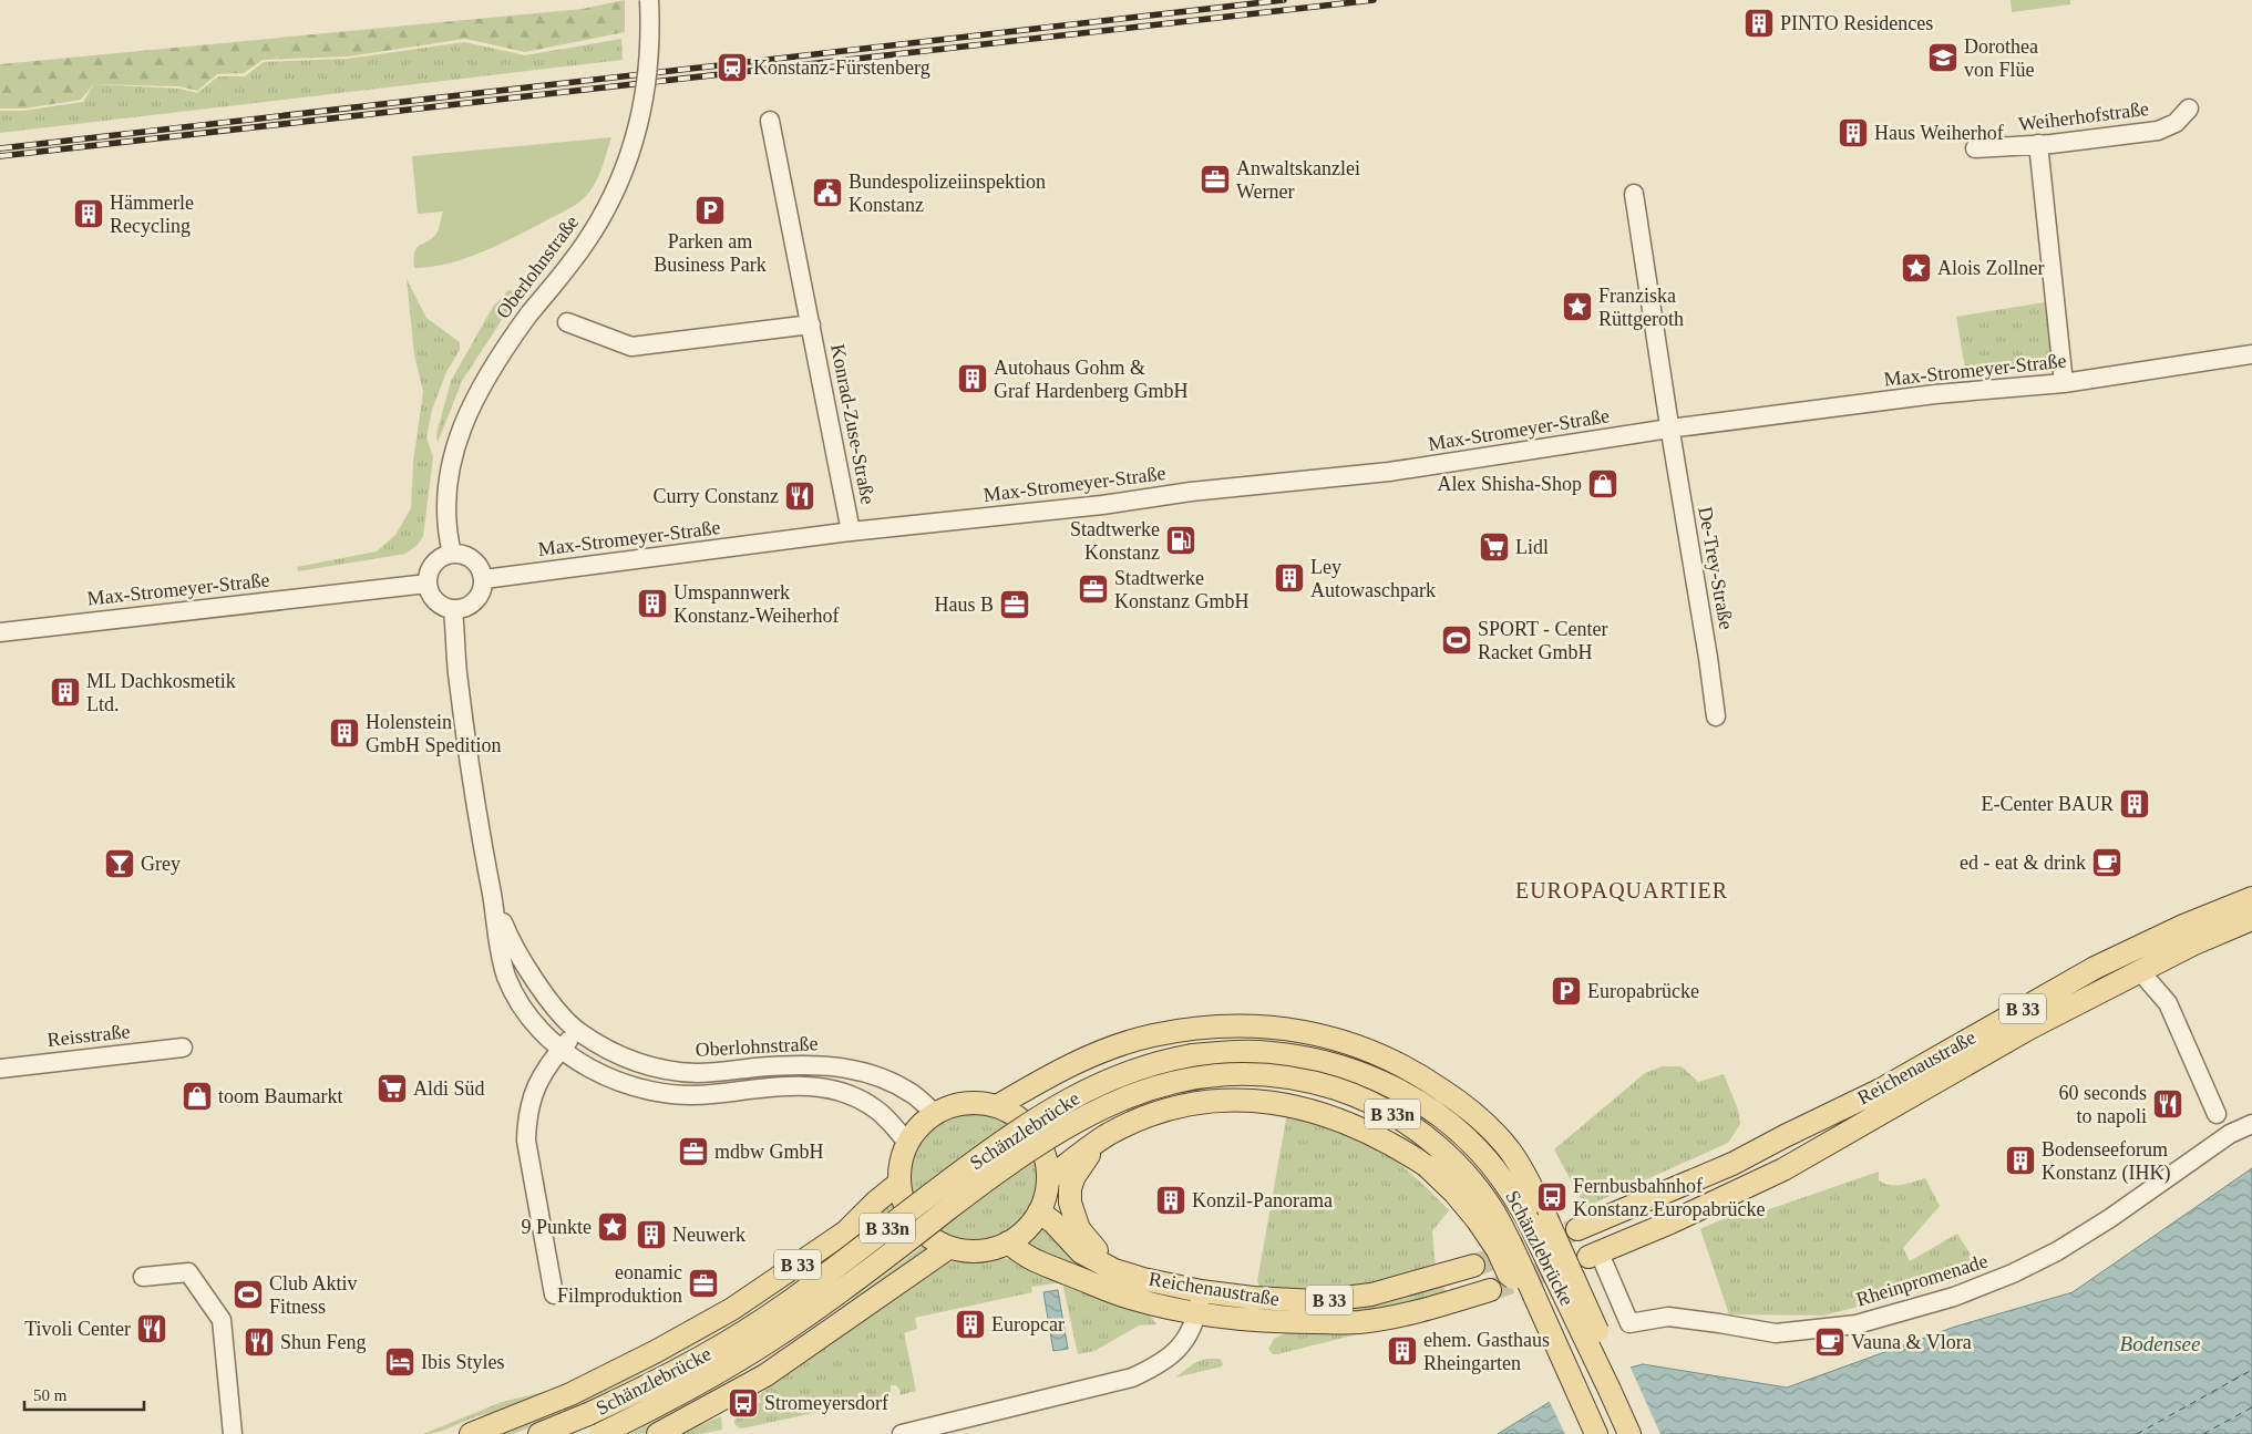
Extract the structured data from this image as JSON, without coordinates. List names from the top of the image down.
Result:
{
  "streets": {
    "main road": [
      "B 33",
      "Reichenaustraße",
      "B 33n",
      "Schänzlebrücke"
    ],
    "street": [
      "Weiherhofstraße",
      "Oberlohnstraße",
      "Max-Stromeyer-Straße",
      "Konrad-Zuse-Straße",
      "De-Trey-Straße",
      "Reisstraße",
      "Rheinpromenade"
    ]
  },
  "crossings": [
    ["Oberlohnstraße", "Max-Stromeyer-Straße"],
    ["Oberlohnstraße", "B 33"],
    ["Oberlohnstraße", "Reichenaustraße"],
    ["Oberlohnstraße", "B 33n"],
    ["Max-Stromeyer-Straße", "Konrad-Zuse-Straße"],
    ["Max-Stromeyer-Straße", "De-Trey-Straße"],
    ["B 33", "Reichenaustraße"],
    ["B 33", "B 33n"],
    ["Reichenaustraße", "B 33n"],
    ["Reichenaustraße", "Rheinpromenade"],
    ["B 33n", "Schänzlebrücke"]
  ],
  "districts": ["EUROPAQUARTIER"],
  "water": ["Bodensee"],
  "places": {
    "building": [
      "PINTO Residences",
      "Haus Weiherhof",
      "Hämmerle Recycling",
      "Autohaus Gohm & Graf Hardenberg GmbH",
      "Ley Autowaschpark",
      "Umspannwerk Konstanz-Weiherhof",
      "ML Dachkosmetik Ltd.",
      "Holenstein GmbH Spedition",
      "E-Center BAUR",
      "Bodenseeforum Konstanz (IHK)",
      "Konzil-Panorama",
      "Neuwerk",
      "Europcar",
      "ehem. Gasthaus Rheingarten"
    ],
    "school or university": ["Dorothea von Flüe"],
    "station": ["Konstanz-Fürstenberg"],
    "office": [
      "Anwaltskanzlei Werner",
      "Stadtwerke Konstanz GmbH",
      "Haus B",
      "mdbw GmbH",
      "eonamic Filmproduktion"
    ],
    "public building": ["Bundespolizeiinspektion Konstanz"],
    "parking": ["Parken am Business Park", "Europabrücke"],
    "place": ["Alois Zollner", "Franziska Rüttgeroth", "9 Punkte"],
    "shop": ["Alex Shisha-Shop", "toom Baumarkt"],
    "restaurant": [
      "Curry Constanz",
      "60 seconds to napoli",
      "Tivoli Center",
      "Shun Feng"
    ],
    "fuel station": ["Stadtwerke Konstanz"],
    "supermarket": ["Lidl", "Aldi Süd"],
    "sports": ["SPORT - Center Racket GmbH", "Club Aktiv Fitness"],
    "cafe": ["ed - eat & drink", "Vauna & Vlora"],
    "bar": ["Grey"],
    "bus stop": ["Fernbusbahnhof Konstanz Europabrücke", "Stromeyersdorf"],
    "hotel": ["Ibis Styles"]
  },
  "scale_bar": "50 m"
}
